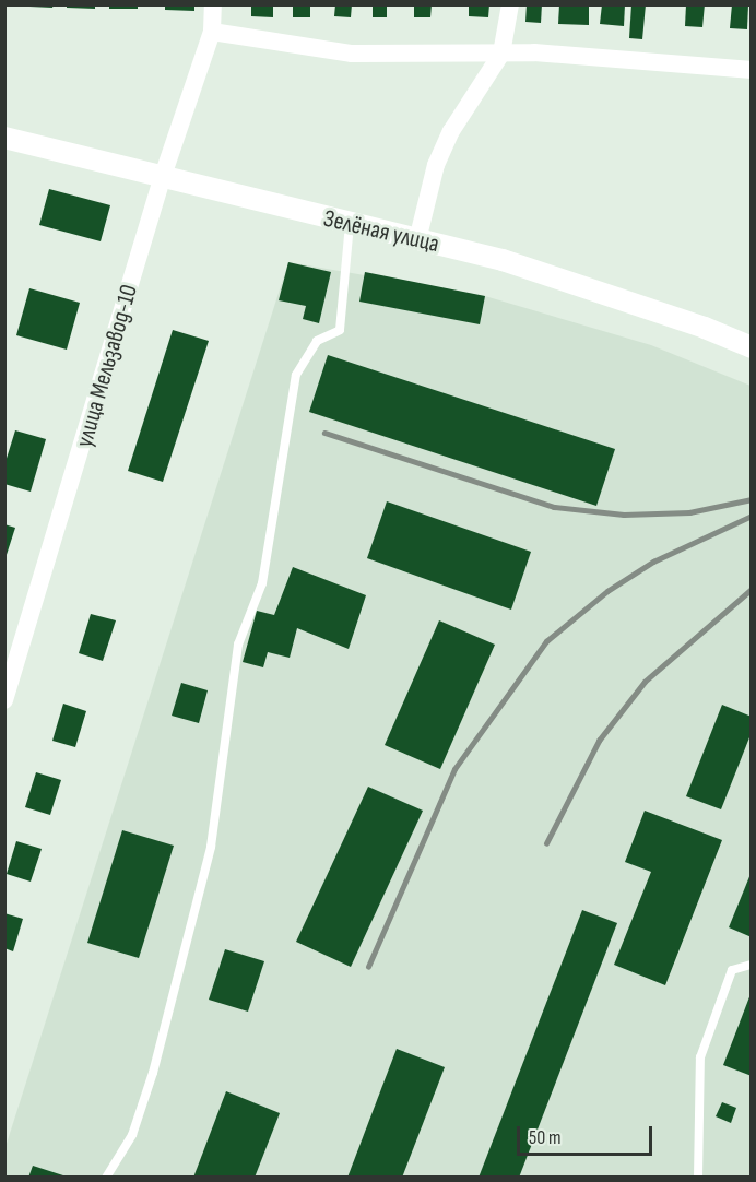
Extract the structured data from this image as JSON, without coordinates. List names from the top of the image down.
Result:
{
  "streets": {
    "street": ["Зелёная улица", "улица Мельзавод-10"]
  },
  "crossings": [
    ["Зелёная улица", "улица Мельзавод-10"]
  ],
  "scale_bar": "50 m"
}
